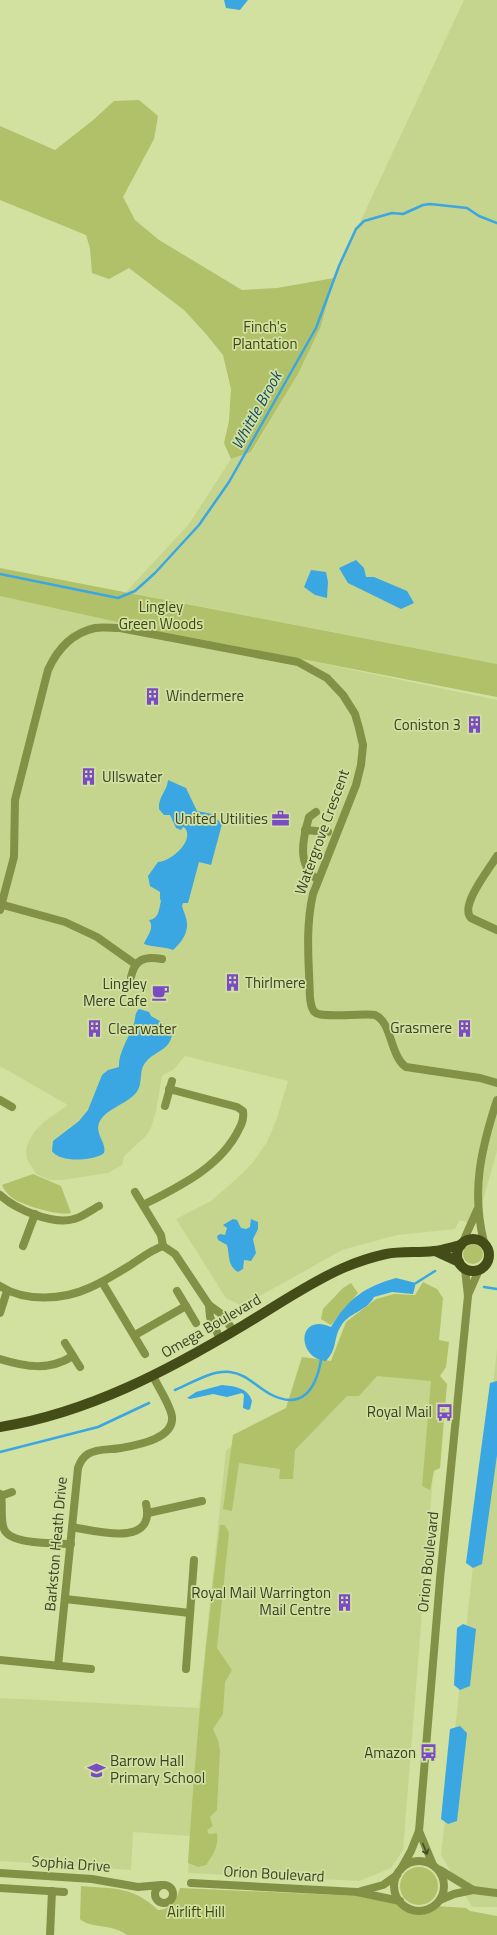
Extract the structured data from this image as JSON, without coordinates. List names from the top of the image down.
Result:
{
  "streets": {
    "main road": ["Omega Boulevard"],
    "street": [
      "Watergrove Crescent",
      "Barkston Heath Drive",
      "Orion Boulevard",
      "Sophia Drive"
    ]
  },
  "crossings": [
    ["Omega Boulevard", "Barkston Heath Drive"],
    ["Omega Boulevard", "Orion Boulevard"]
  ],
  "water": ["Whittle Brook"],
  "parks": ["Finch's Plantation", "Lingley Green Woods", "Airlift Hill"],
  "places": {
    "building": [
      "Windermere",
      "Coniston 3",
      "Ullswater",
      "Thirlmere",
      "Grasmere",
      "Clearwater",
      "Royal Mail Warrington Mail Centre"
    ],
    "office": ["United Utilities"],
    "cafe": ["Lingley Mere Cafe"],
    "bus stop": ["Royal Mail", "Amazon"],
    "school or university": ["Barrow Hall Primary School"]
  }
}
